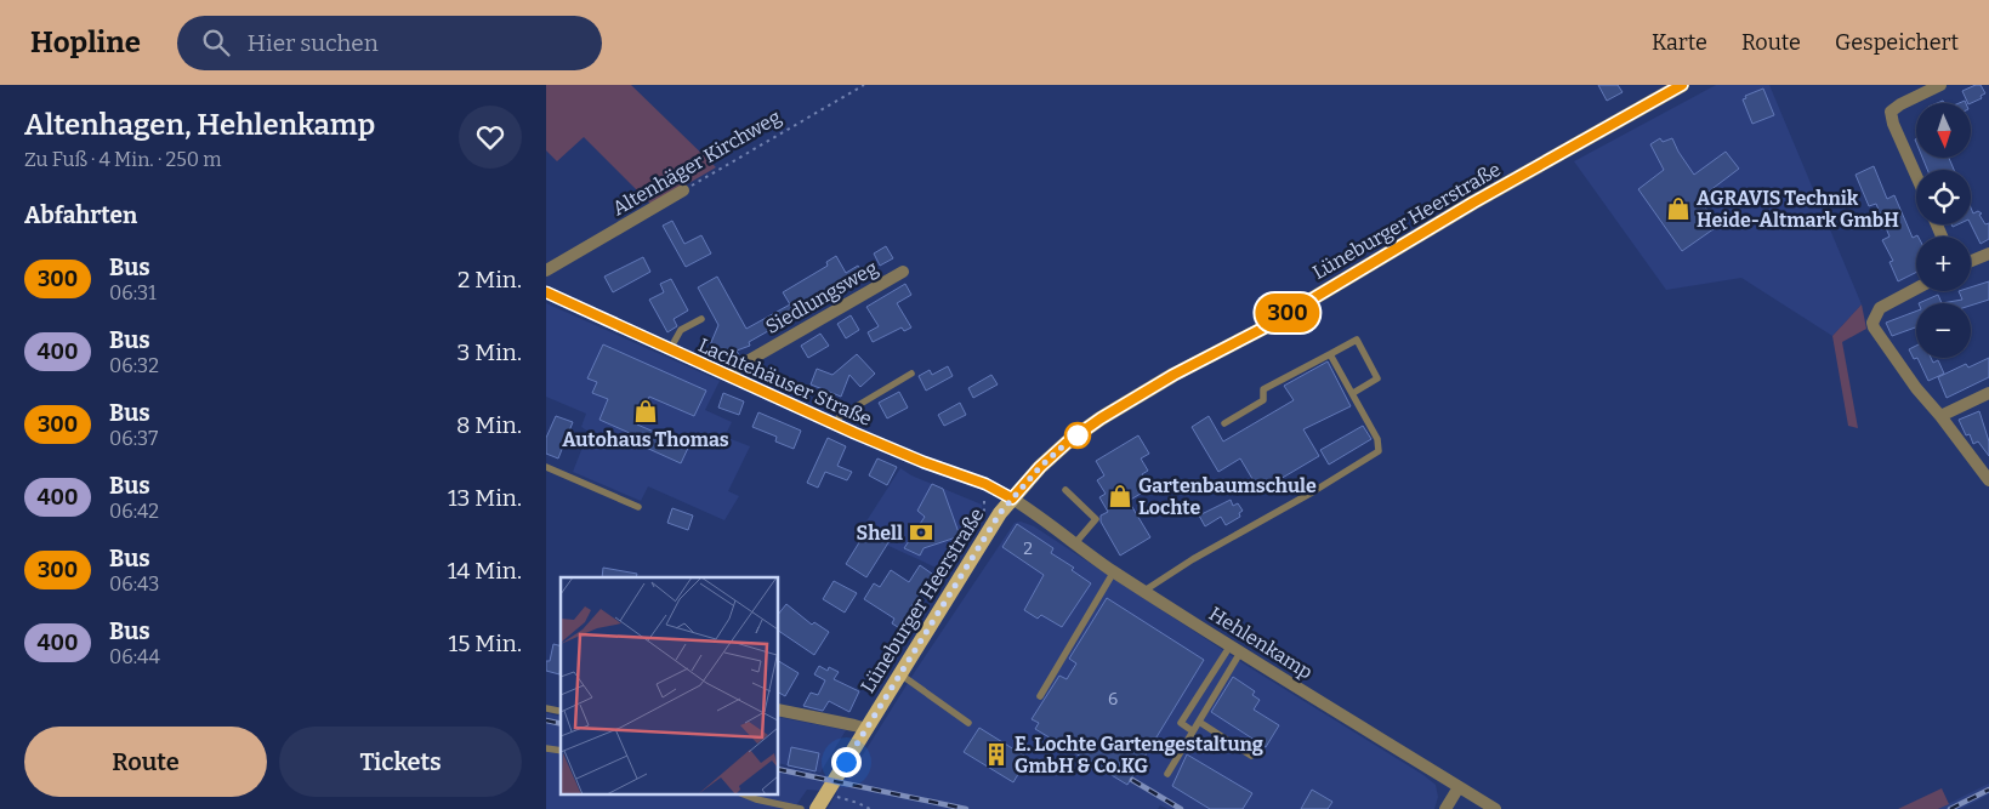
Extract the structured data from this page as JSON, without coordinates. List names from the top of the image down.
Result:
{
  "streets": {
    "main road": ["Lüneburger Heerstraße"],
    "street": [
      "Altenhäger Kirchweg",
      "Siedlungsweg",
      "Lachtehäuser Straße",
      "Hehlenkamp"
    ]
  },
  "crossings": [
    ["Lüneburger Heerstraße", "Lachtehäuser Straße"],
    ["Lüneburger Heerstraße", "Hehlenkamp"],
    ["Siedlungsweg", "Lachtehäuser Straße"],
    ["Lachtehäuser Straße", "Hehlenkamp"]
  ],
  "places": {
    "shop": ["AGRAVIS Technik Heide-Altmark GmbH", "Autohaus Thomas", "Gartenbaumschule Lochte"],
    "bank": ["Shell"],
    "building": ["E. Lochte Gartengestaltung GmbH & Co.KG"]
  },
  "lines": ["bus line 300"],
  "house_numbers": ["2", "6"],
  "north": "bottom",
  "page": {
    "header": "Hopline",
    "search": "Hier suchen",
    "nav": ["Karte", "Route", "Gespeichert"],
    "heading": [
      ["Altenhagen, Hehlenkamp", "Zu Fuß · 4 Min. · 250 m"],
      "Abfahrten"
    ],
    "on_map": "300",
    "map_buttons": ["+", "−"],
    "list": [
      {
        "mark": "300",
        "name": "Bus",
        "note": "06:31",
        "value": "2 Min."
      },
      {
        "mark": "400",
        "name": "Bus",
        "note": "06:32",
        "value": "3 Min."
      },
      {
        "mark": "300",
        "name": "Bus",
        "note": "06:37",
        "value": "8 Min."
      },
      {
        "mark": "400",
        "name": "Bus",
        "note": "06:42",
        "value": "13 Min."
      },
      {
        "mark": "300",
        "name": "Bus",
        "note": "06:43",
        "value": "14 Min."
      },
      {
        "mark": "400",
        "name": "Bus",
        "note": "06:44",
        "value": "15 Min."
      }
    ],
    "buttons": ["Route", "Tickets"]
  }
}
